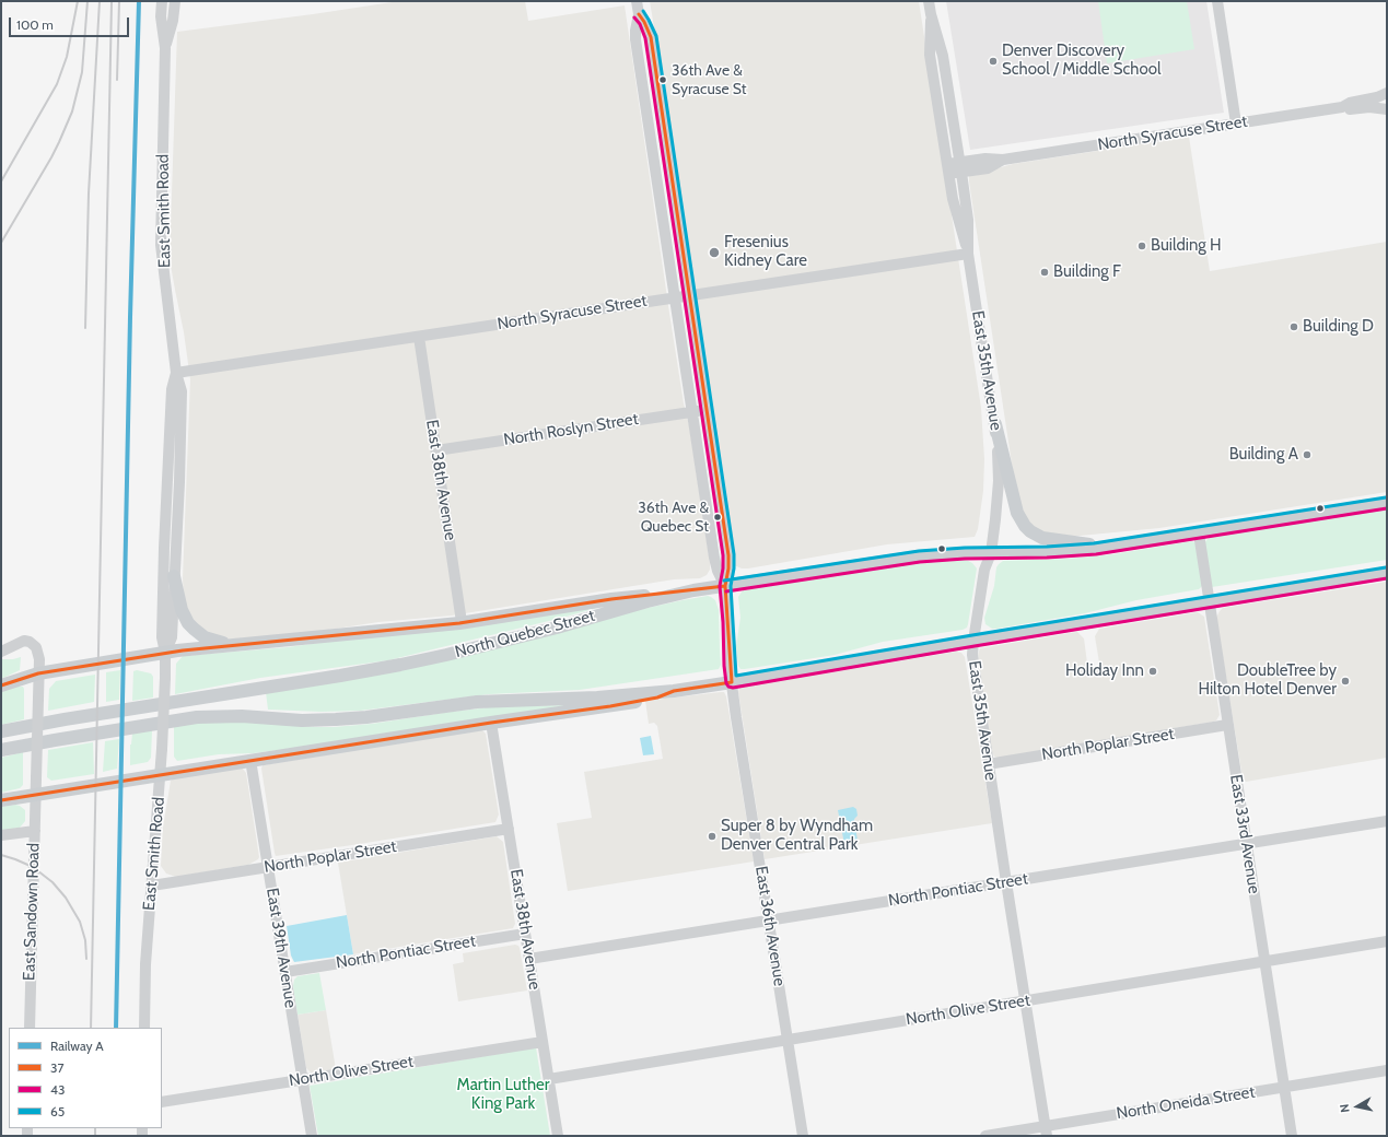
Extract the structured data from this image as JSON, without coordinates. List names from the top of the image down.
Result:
{
  "streets": {
    "main road": ["North Quebec Street"],
    "street": [
      "North Syracuse Street",
      "East Smith Road",
      "East 35th Avenue",
      "North Roslyn Street",
      "East 38th Avenue",
      "North Poplar Street",
      "East 33rd Avenue",
      "North Pontiac Street",
      "East Sandown Road",
      "East 36th Avenue",
      "East 39th Avenue",
      "North Olive Street",
      "North Oneida Street"
    ]
  },
  "crossings": [
    ["North Syracuse Street", "East Smith Road"],
    ["North Syracuse Street", "East 35th Avenue"],
    ["North Syracuse Street", "East 38th Avenue"],
    ["North Syracuse Street", "East 36th Avenue"],
    ["East Smith Road", "North Poplar Street"],
    ["East 35th Avenue", "North Quebec Street"],
    ["East 35th Avenue", "North Poplar Street"],
    ["East 35th Avenue", "North Pontiac Street"],
    ["East 35th Avenue", "North Olive Street"],
    ["East 35th Avenue", "North Oneida Street"],
    ["North Roslyn Street", "East 38th Avenue"],
    ["North Roslyn Street", "East 36th Avenue"],
    ["East 38th Avenue", "North Poplar Street"],
    ["East 38th Avenue", "North Pontiac Street"],
    ["East 38th Avenue", "North Olive Street"],
    ["North Quebec Street", "East 33rd Avenue"],
    ["North Quebec Street", "East 36th Avenue"],
    ["North Poplar Street", "East 33rd Avenue"],
    ["North Poplar Street", "East 39th Avenue"],
    ["East 33rd Avenue", "North Pontiac Street"],
    ["East 33rd Avenue", "North Olive Street"],
    ["East 33rd Avenue", "North Oneida Street"],
    ["North Pontiac Street", "East 36th Avenue"],
    ["North Pontiac Street", "East 39th Avenue"],
    ["East 36th Avenue", "North Olive Street"],
    ["East 39th Avenue", "North Olive Street"]
  ],
  "parks": ["Martin Luther King Park"],
  "places": [
    "Denver Discovery School / Middle School",
    "36th Ave & Syracuse St",
    "Building H",
    "Fresenius Kidney Care",
    "Building F",
    "Building D",
    "Building A",
    "36th Ave & Quebec St",
    "Holiday Inn",
    "DoubleTree by Hilton Hotel Denver",
    "Super 8 by Wyndham Denver Central Park"
  ],
  "lines": [
    "rail line A",
    "transit line 65",
    "transit line 37",
    "transit line 43"
  ],
  "legend": [
    "Railway A",
    "37",
    "43",
    "65"
  ],
  "scale_bar": "100 m",
  "north": "left"
}
